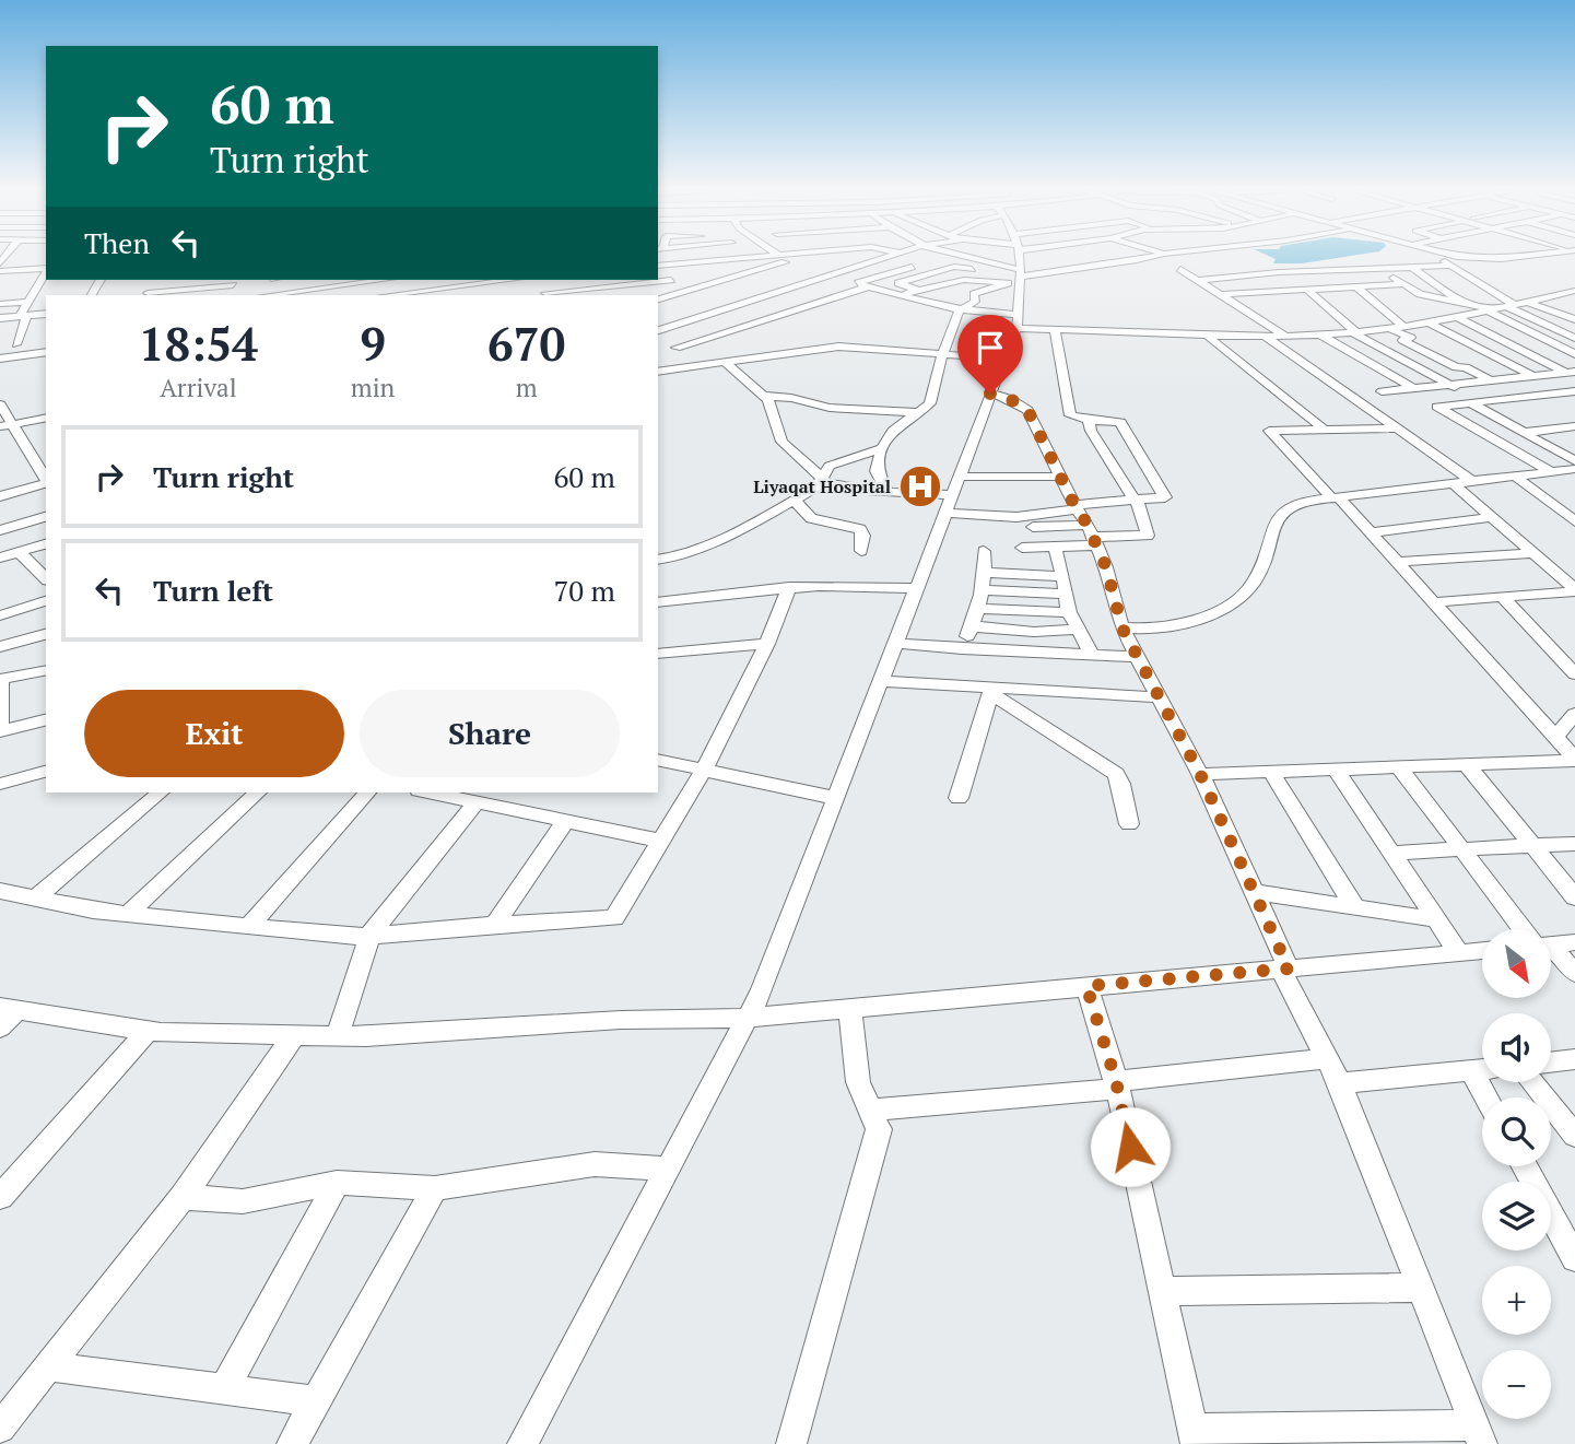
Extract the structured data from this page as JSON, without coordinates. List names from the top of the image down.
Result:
{
  "places": {
    "hospital": ["Liyaqat Hospital"]
  },
  "north": "bottom right",
  "page": {
    "turn": ["60 m", "Turn right"],
    "then": "Then",
    "eta": [
      "18:54",
      "Arrival",
      "9",
      "min",
      "670",
      "m"
    ],
    "list": [
      {
        "name": "Turn right",
        "value": "60 m"
      },
      {
        "name": "Turn left",
        "value": "70 m"
      }
    ],
    "buttons": ["Exit", "Share"],
    "map_buttons": ["+", "−"]
  }
}
